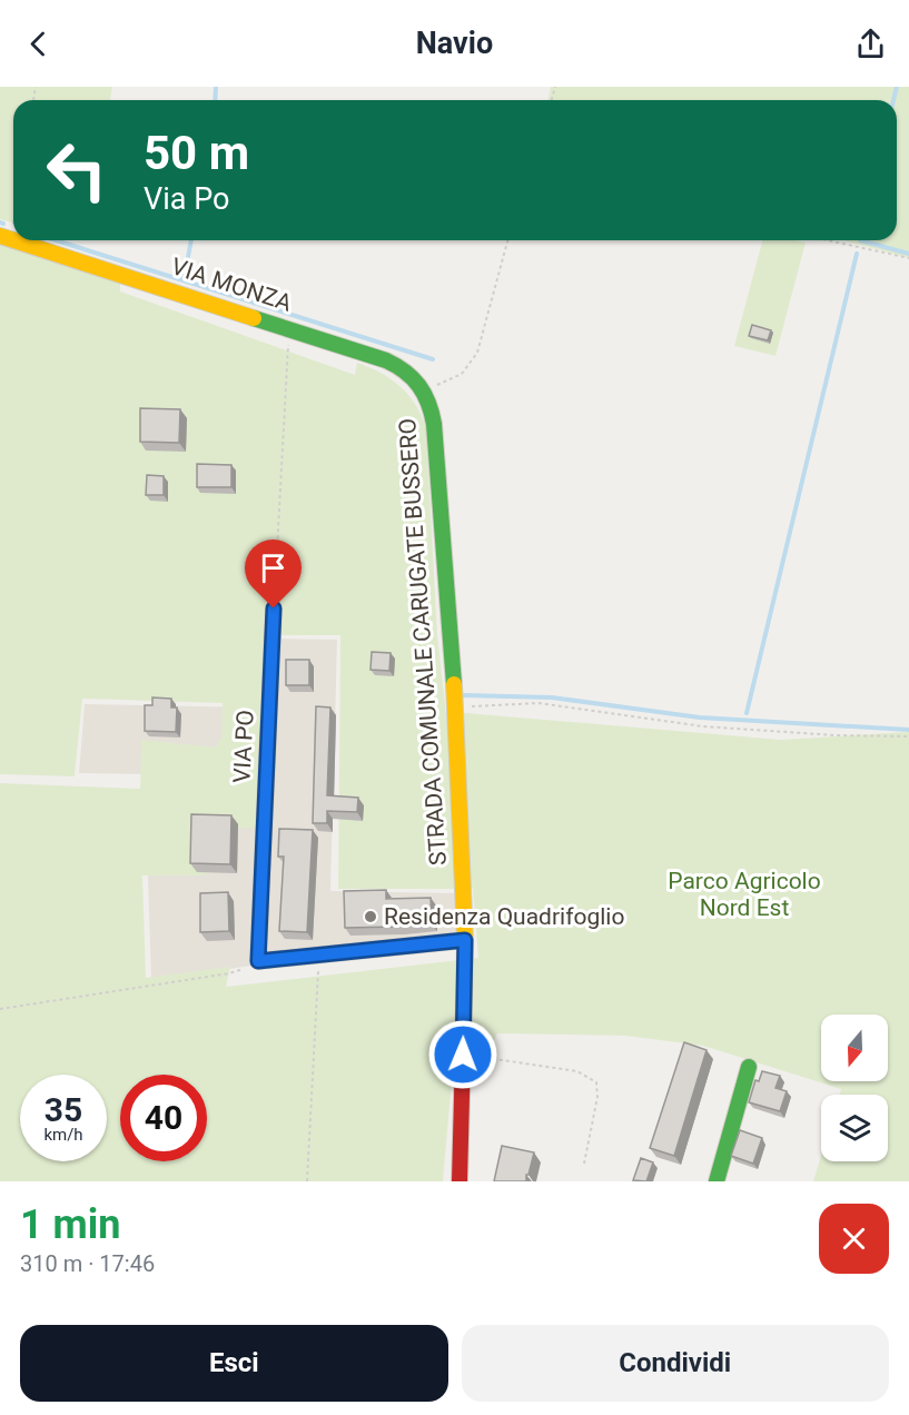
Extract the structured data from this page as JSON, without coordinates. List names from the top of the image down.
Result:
{
  "streets": {
    "street": ["VIA MONZA", "STRADA COMUNALE CARUGATE BUSSERO", "VIA PO"]
  },
  "crossings": [
    ["VIA MONZA", "STRADA COMUNALE CARUGATE BUSSERO"]
  ],
  "parks": ["Parco Agricolo Nord Est"],
  "places": ["Residenza Quadrifoglio"],
  "north": "bottom",
  "page": {
    "header": "Navio",
    "turn": ["50 m", "Via Po"],
    "speed": "35 km/h",
    "limit": "40",
    "heading": ["1 min", "310 m · 17:46"],
    "buttons": ["Esci", "Condividi"]
  }
}
